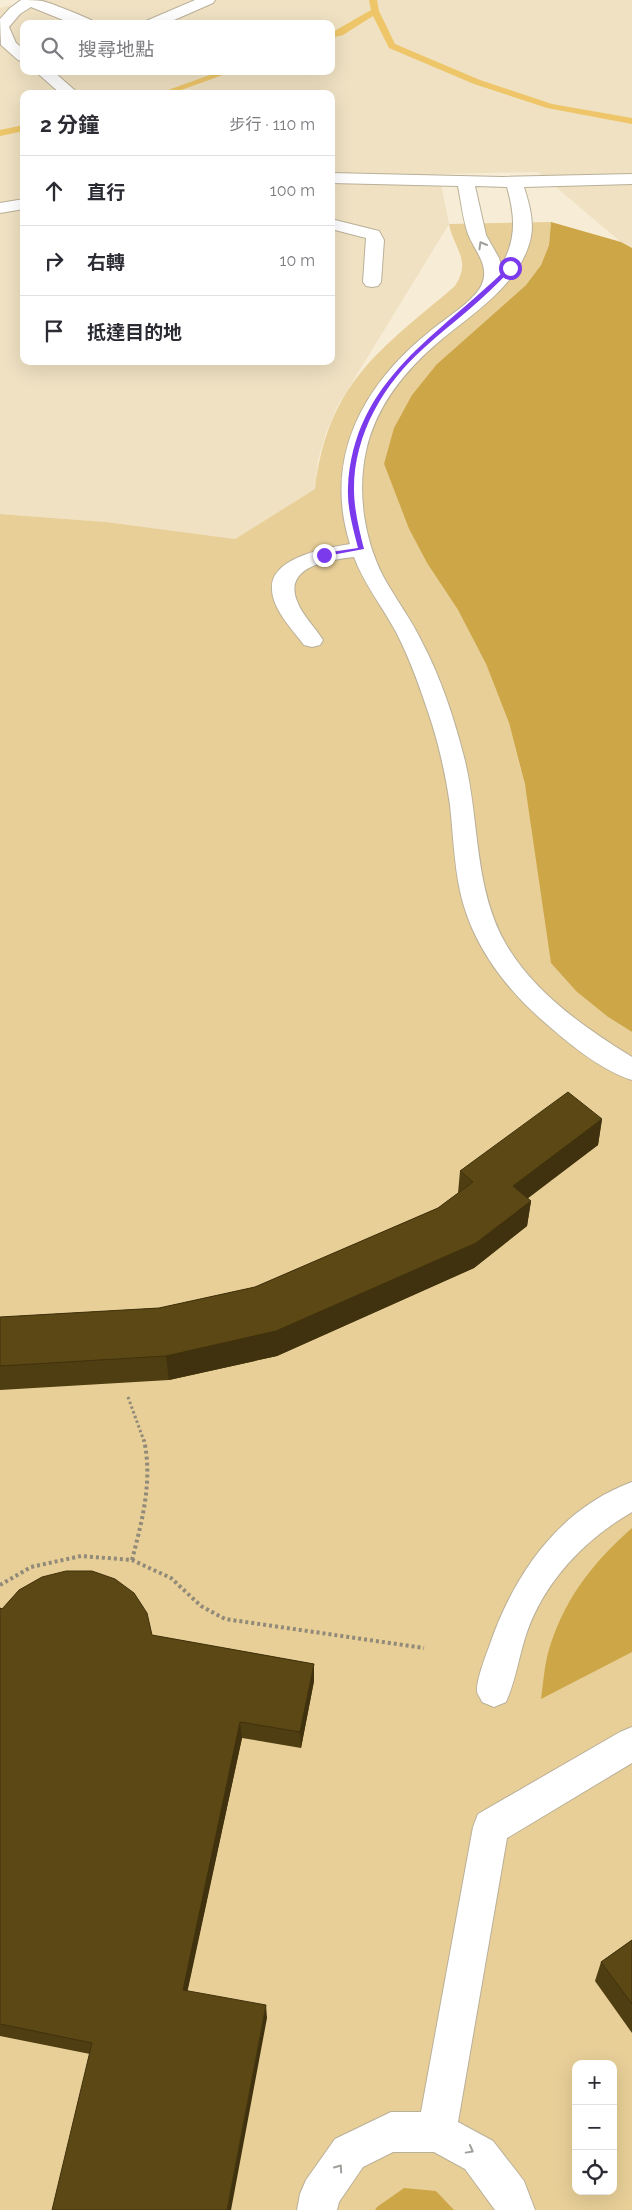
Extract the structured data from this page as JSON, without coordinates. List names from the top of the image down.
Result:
{
  "page": {
    "search": "搜尋地點",
    "heading": ["2 分鐘", "步行 · 110 m"],
    "list": [
      ["直行", "100 m"],
      ["右轉", "10 m"],
      "抵達目的地"
    ],
    "map_buttons": ["+", "−"]
  }
}
